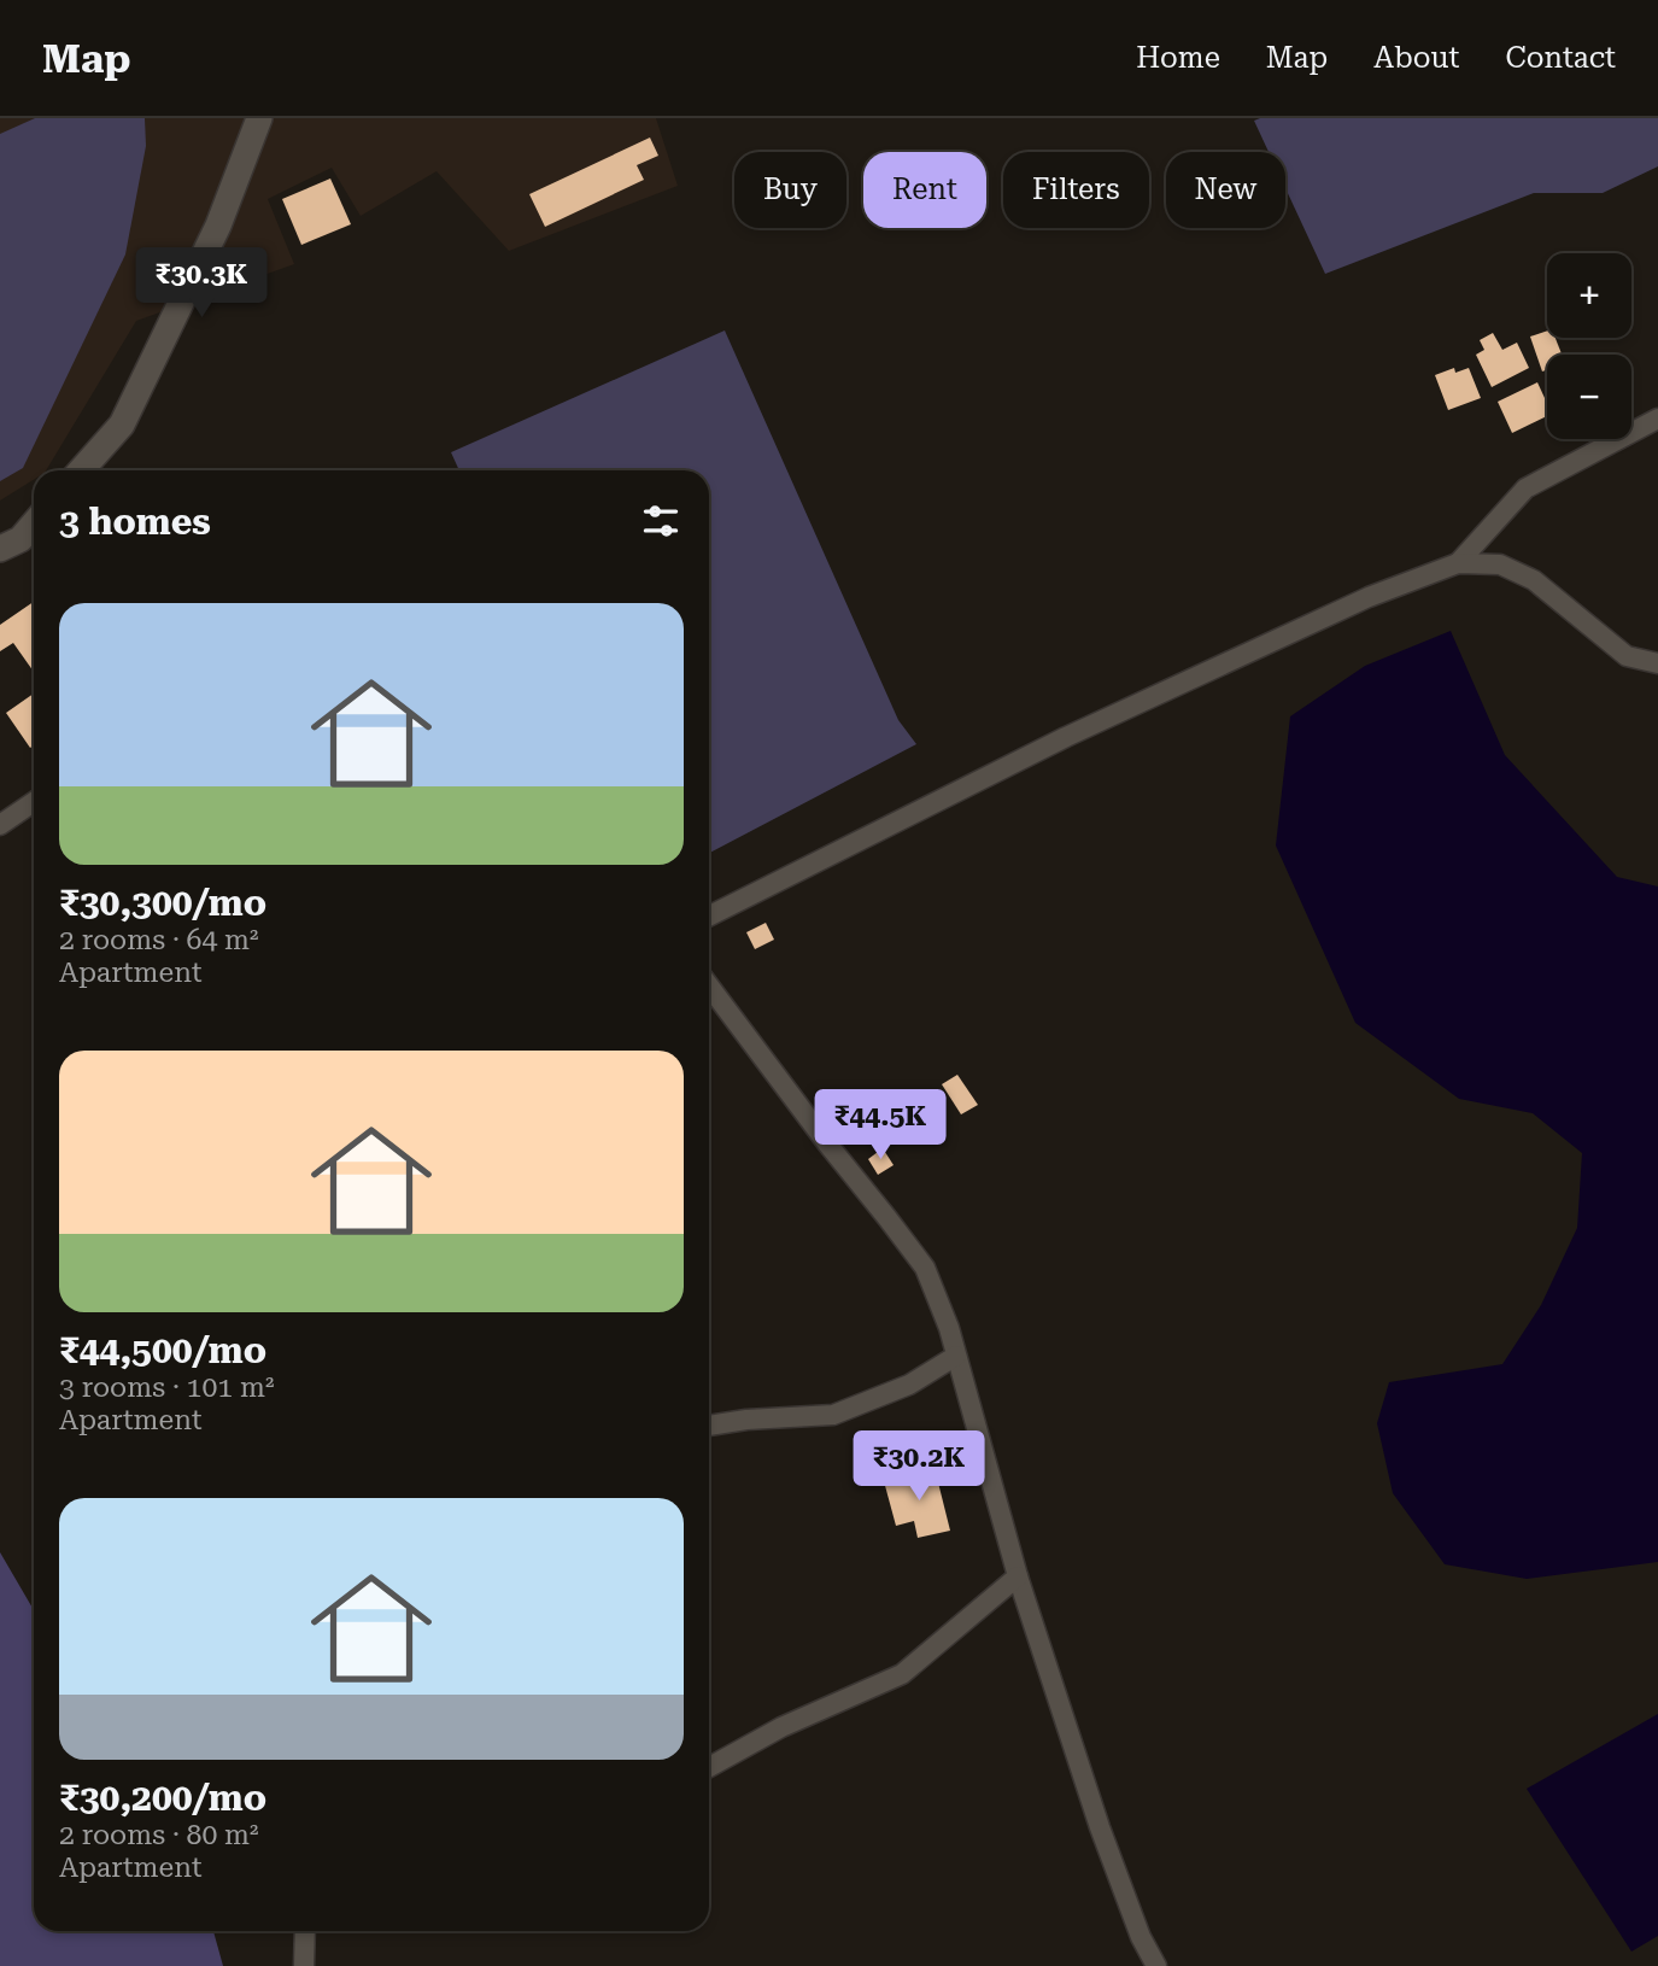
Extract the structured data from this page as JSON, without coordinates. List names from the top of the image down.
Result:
{
  "page": {
    "header": "Map",
    "nav": [
      "Home",
      "Map",
      "About",
      "Contact"
    ],
    "chip": [
      "Buy",
      "Rent",
      "Filters",
      "New"
    ],
    "price": ["₹30.3K", "₹44.5K", "₹30.2K"],
    "map_buttons": ["+", "−"],
    "heading": "3 homes",
    "list": [
      {
        "name": "₹30,300/mo",
        "note": "2 rooms · 64 m² · Apartment"
      },
      {
        "name": "₹44,500/mo",
        "note": "3 rooms · 101 m² · Apartment"
      },
      {
        "name": "₹30,200/mo",
        "note": "2 rooms · 80 m² · Apartment"
      }
    ]
  }
}
